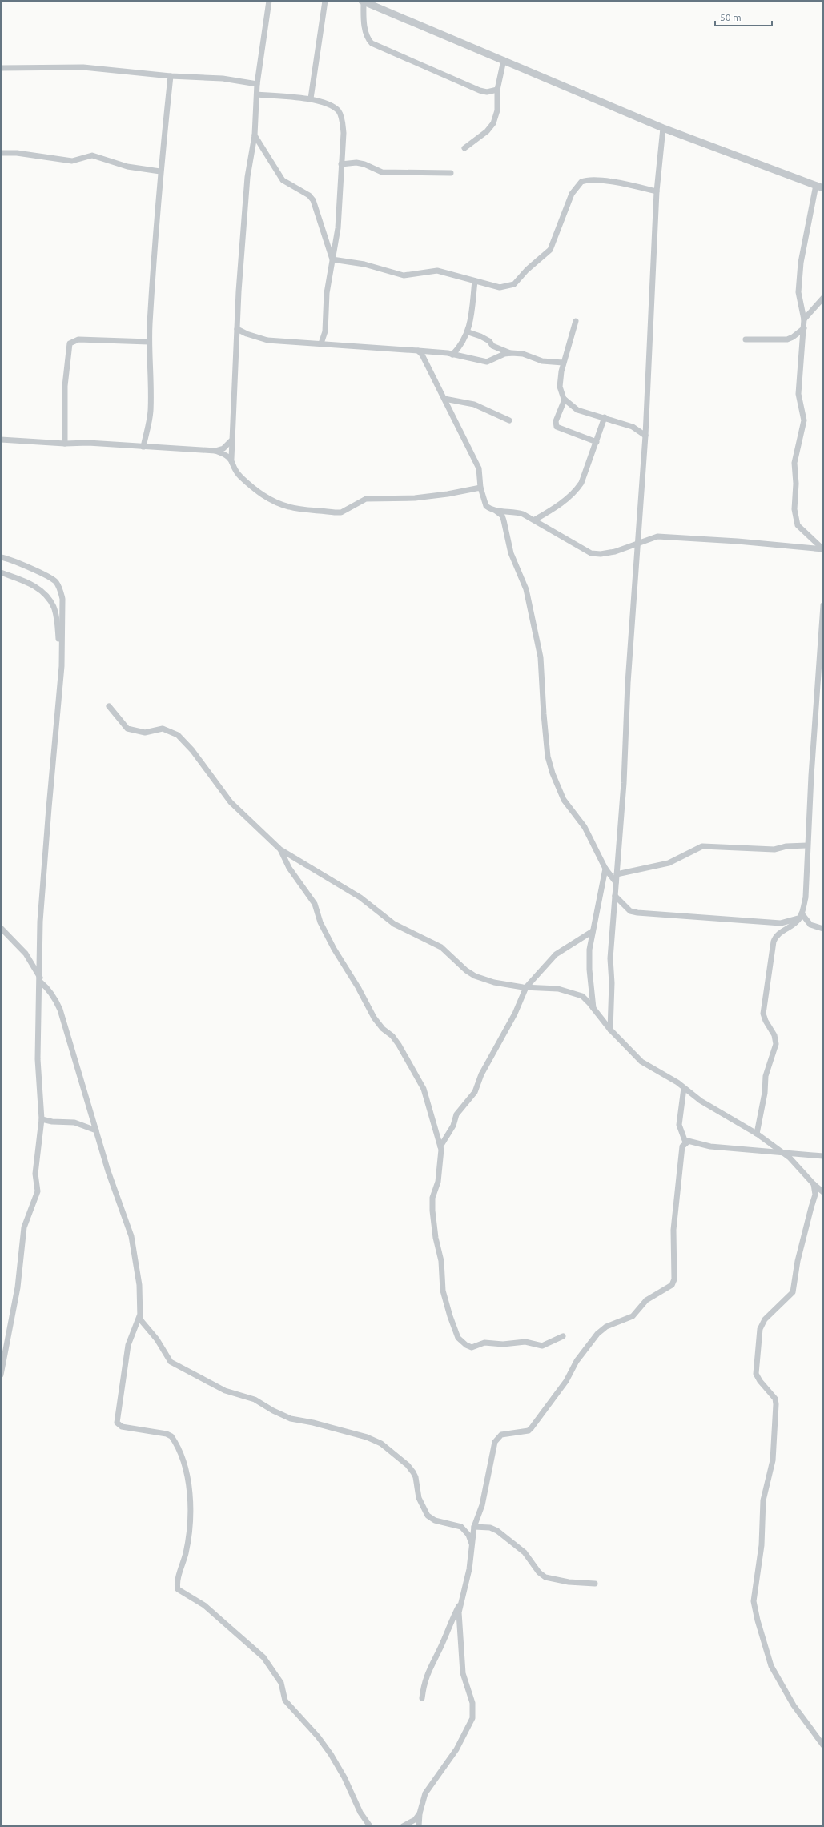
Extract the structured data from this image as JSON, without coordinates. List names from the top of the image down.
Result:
{
  "scale_bar": "50 m"
}
